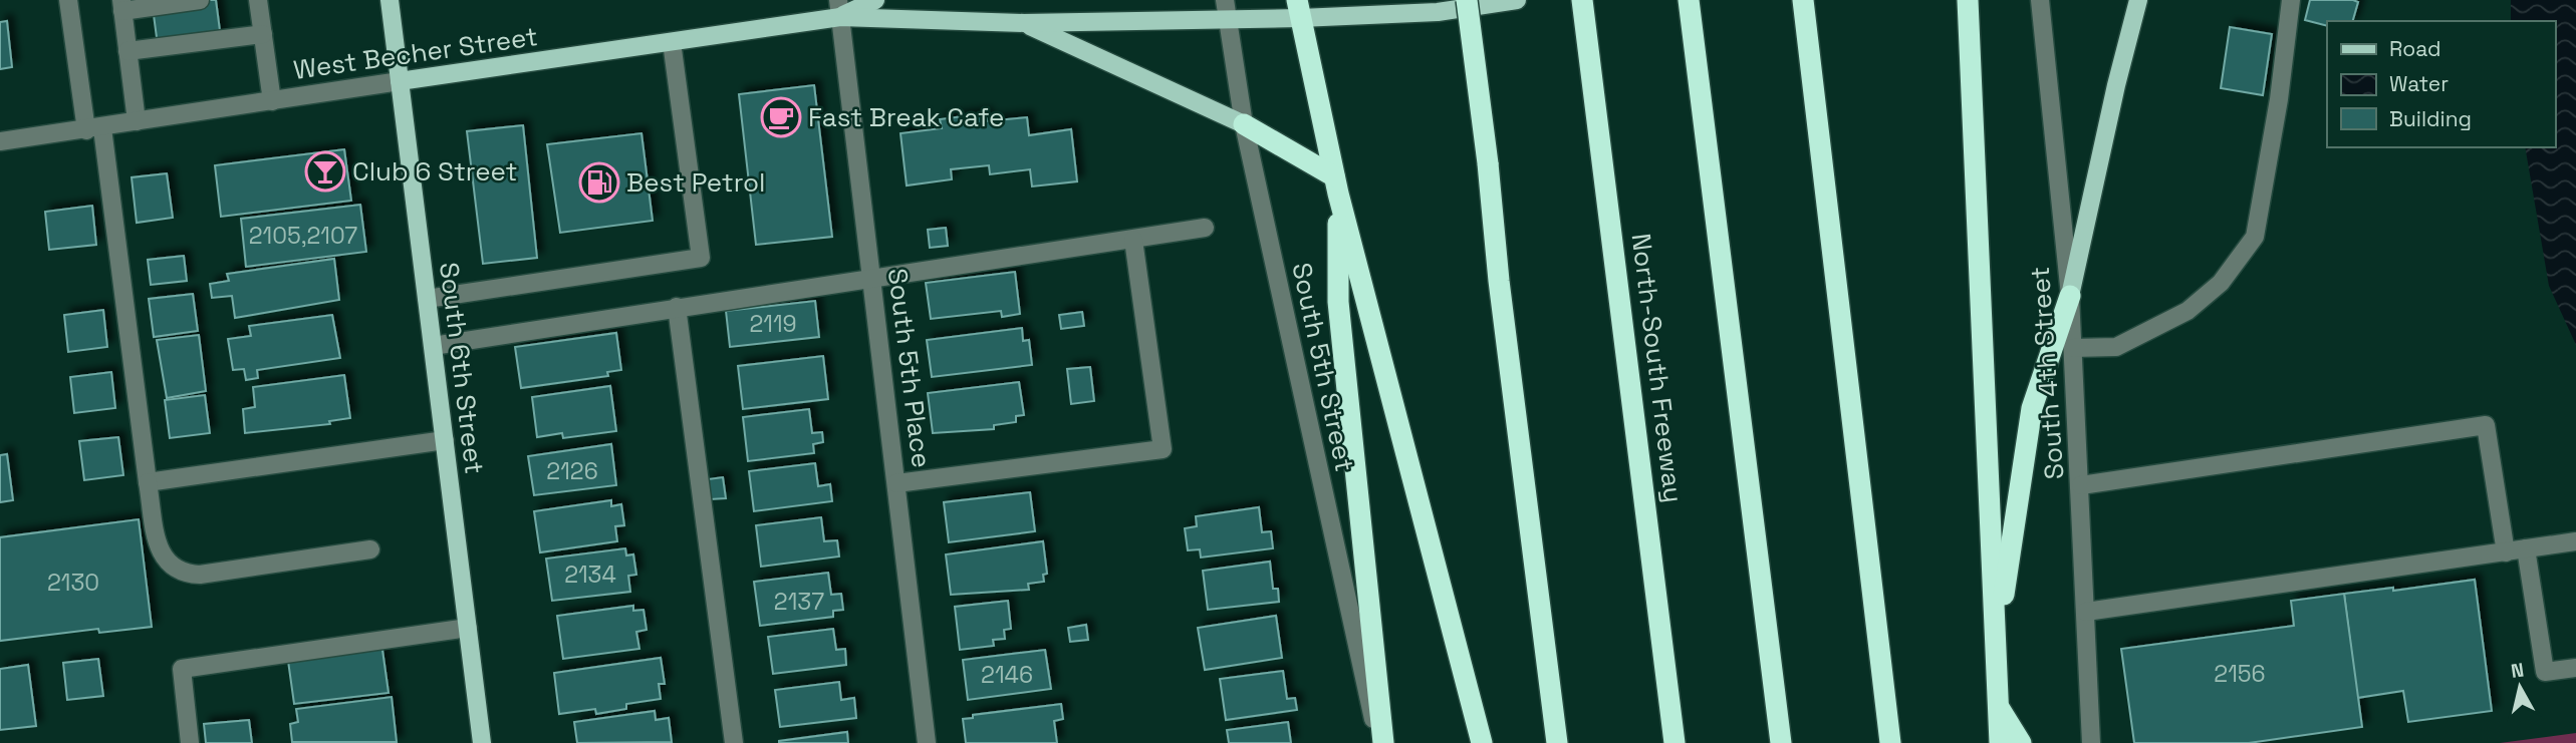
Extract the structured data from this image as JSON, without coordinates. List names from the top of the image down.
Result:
{
  "streets": {
    "highway": ["North-South Freeway"],
    "main road": ["West Becher Street", "South 6th Street"],
    "street": ["South 5th Street", "South 5th Place", "South 4th Street"]
  },
  "crossings": [
    ["West Becher Street", "South 5th Street"],
    ["West Becher Street", "South 6th Street"],
    ["West Becher Street", "South 5th Place"]
  ],
  "places": {
    "cafe": ["Fast Break Cafe"],
    "bar": ["Club 6 Street"],
    "fuel station": ["Best Petrol"]
  },
  "house_numbers": [
    "2105,2107",
    "2119",
    "2126",
    "2134",
    "2130",
    "2137",
    "2156",
    "2146"
  ],
  "legend": ["Road", "Water", "Building"],
  "north": "top"
}
